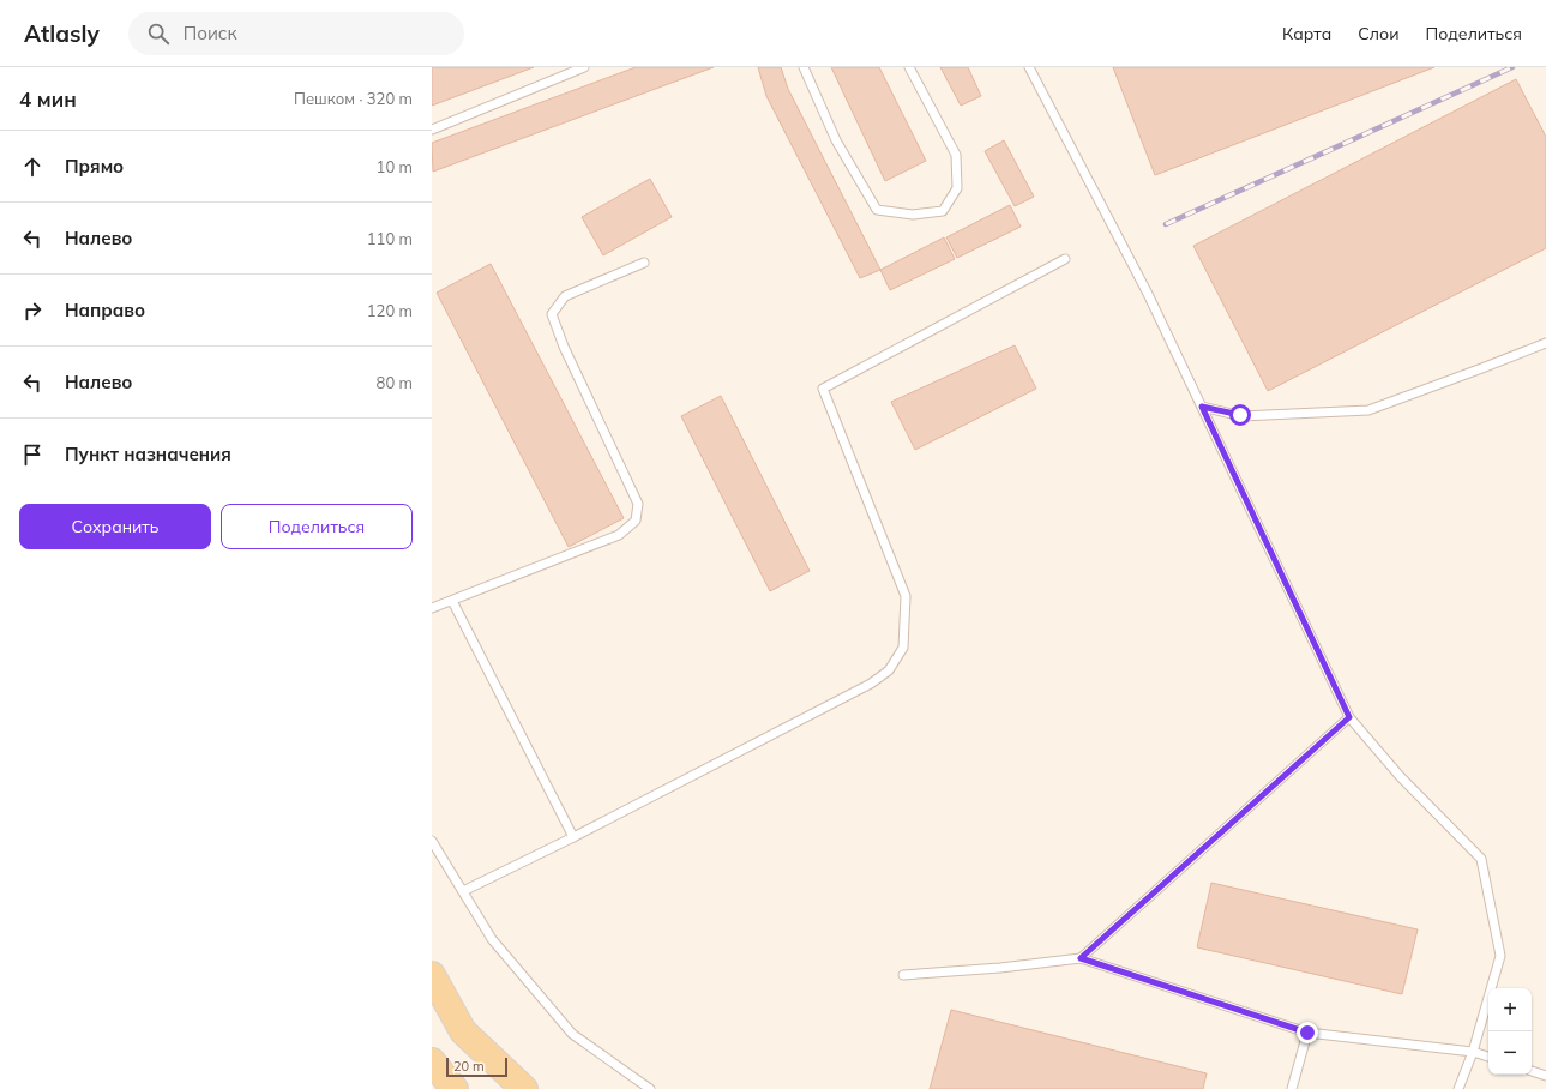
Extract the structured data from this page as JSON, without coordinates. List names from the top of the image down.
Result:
{
  "scale_bar": "20 m",
  "page": {
    "header": "Atlasly",
    "search": "Поиск",
    "nav": ["Карта", "Слои", "Поделиться"],
    "heading": ["4 мин", "Пешком · 320 m"],
    "list": [
      ["Прямо", "10 m"],
      ["Налево", "110 m"],
      ["Направо", "120 m"],
      ["Налево", "80 m"],
      "Пункт назначения"
    ],
    "buttons": ["Сохранить", "Поделиться"],
    "map_buttons": ["+", "−"],
    "scale": "20 m"
  }
}
